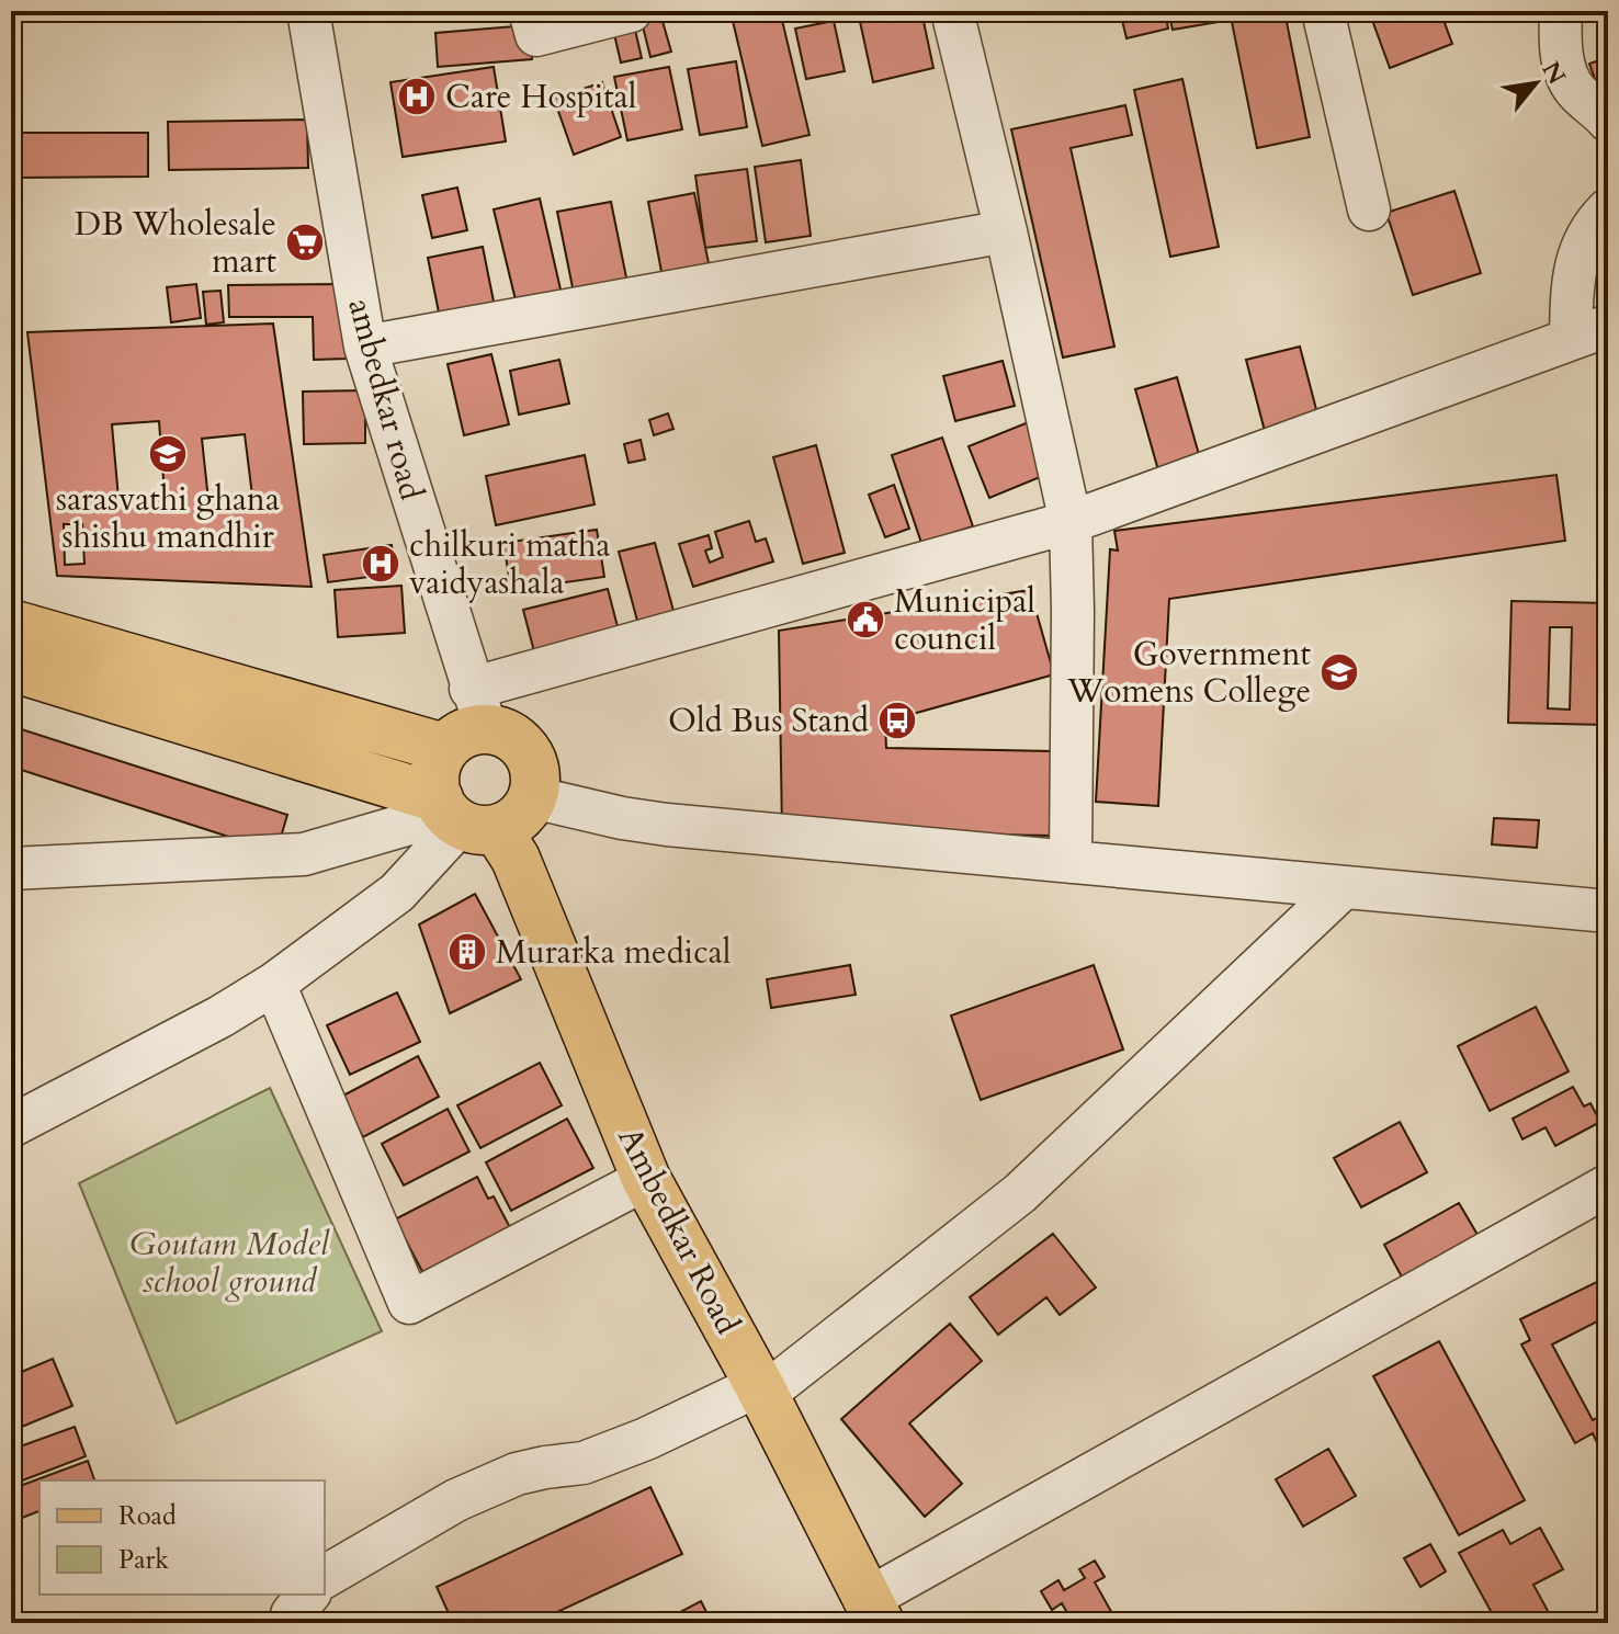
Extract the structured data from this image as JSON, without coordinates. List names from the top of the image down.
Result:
{
  "streets": {
    "main road": ["Ambedkar Road"],
    "street": ["ambedkar road"]
  },
  "crossings": [
    ["ambedkar road", "Ambedkar Road"]
  ],
  "parks": ["Goutam Model school ground"],
  "places": {
    "hospital": ["Care Hospital", "chilkuri matha vaidyashala"],
    "supermarket": ["DB Wholesale mart"],
    "school or university": ["sarasvathi ghana shishu mandhir", "Government Womens College"],
    "public building": ["Municipal council"],
    "bus stop": ["Old Bus Stand"],
    "building": ["Murarka medical"]
  },
  "legend": ["Road", "Park"],
  "north": "top right"
}
